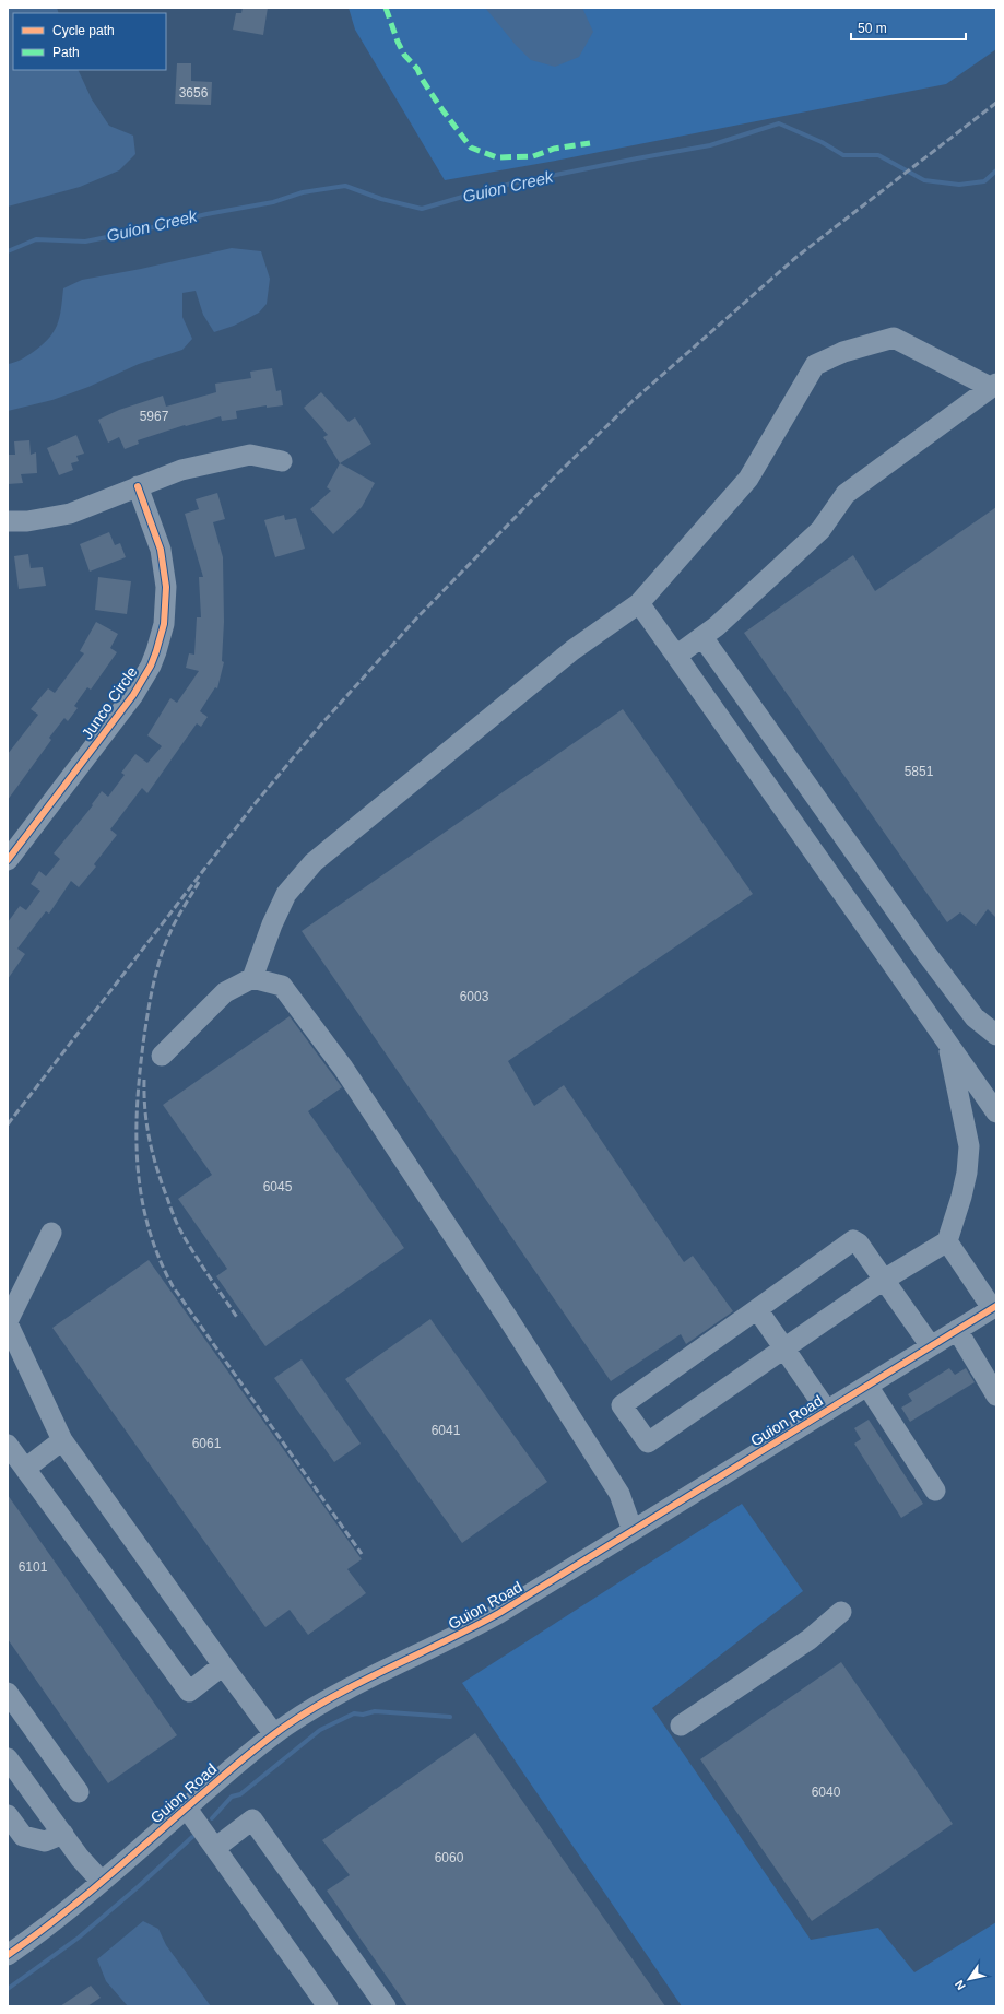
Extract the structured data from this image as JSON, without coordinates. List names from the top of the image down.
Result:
{
  "streets": {
    "street": ["Junco Circle", "Guion Road"]
  },
  "water": ["Guion Creek"],
  "house_numbers": [
    "3656",
    "5967",
    "5851",
    "6003",
    "6045",
    "6041",
    "6061",
    "6101",
    "6040",
    "6060"
  ],
  "legend": ["Cycle path", "Path"],
  "scale_bar": "50 m",
  "north": "bottom left"
}
